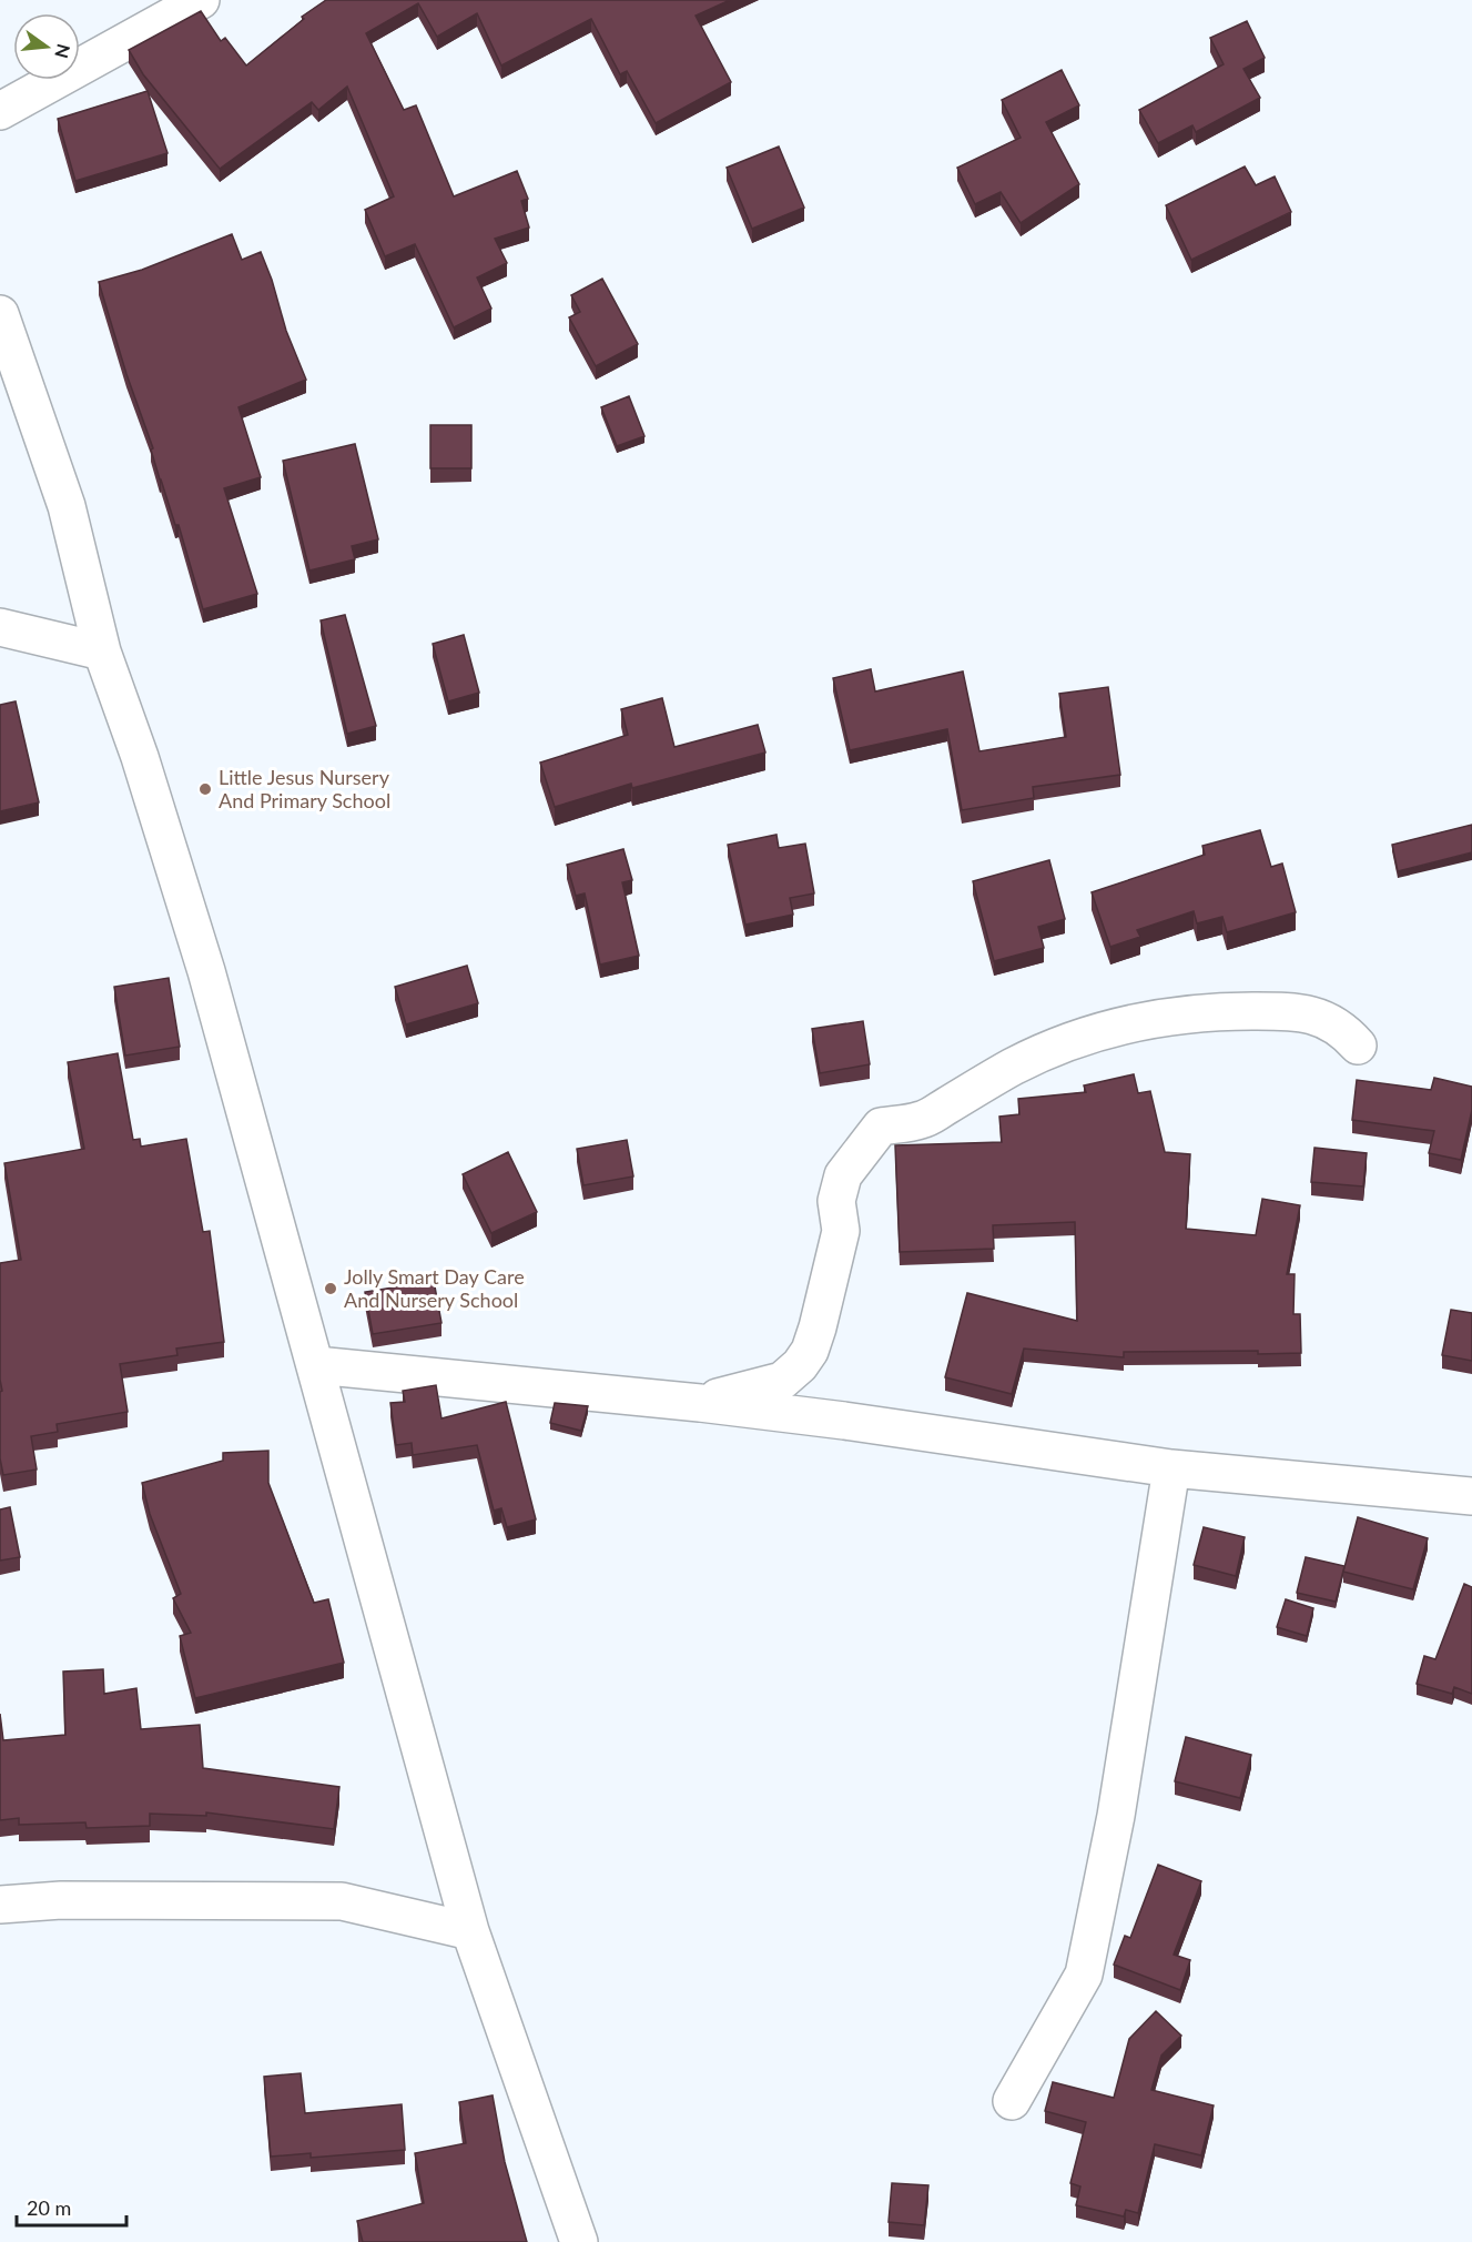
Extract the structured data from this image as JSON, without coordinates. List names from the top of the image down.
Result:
{
  "places": ["Little Jesus Nursery And Primary School", "Jolly Smart Day Care And Nursery School"],
  "scale_bar": "20 m",
  "north": "right"
}
